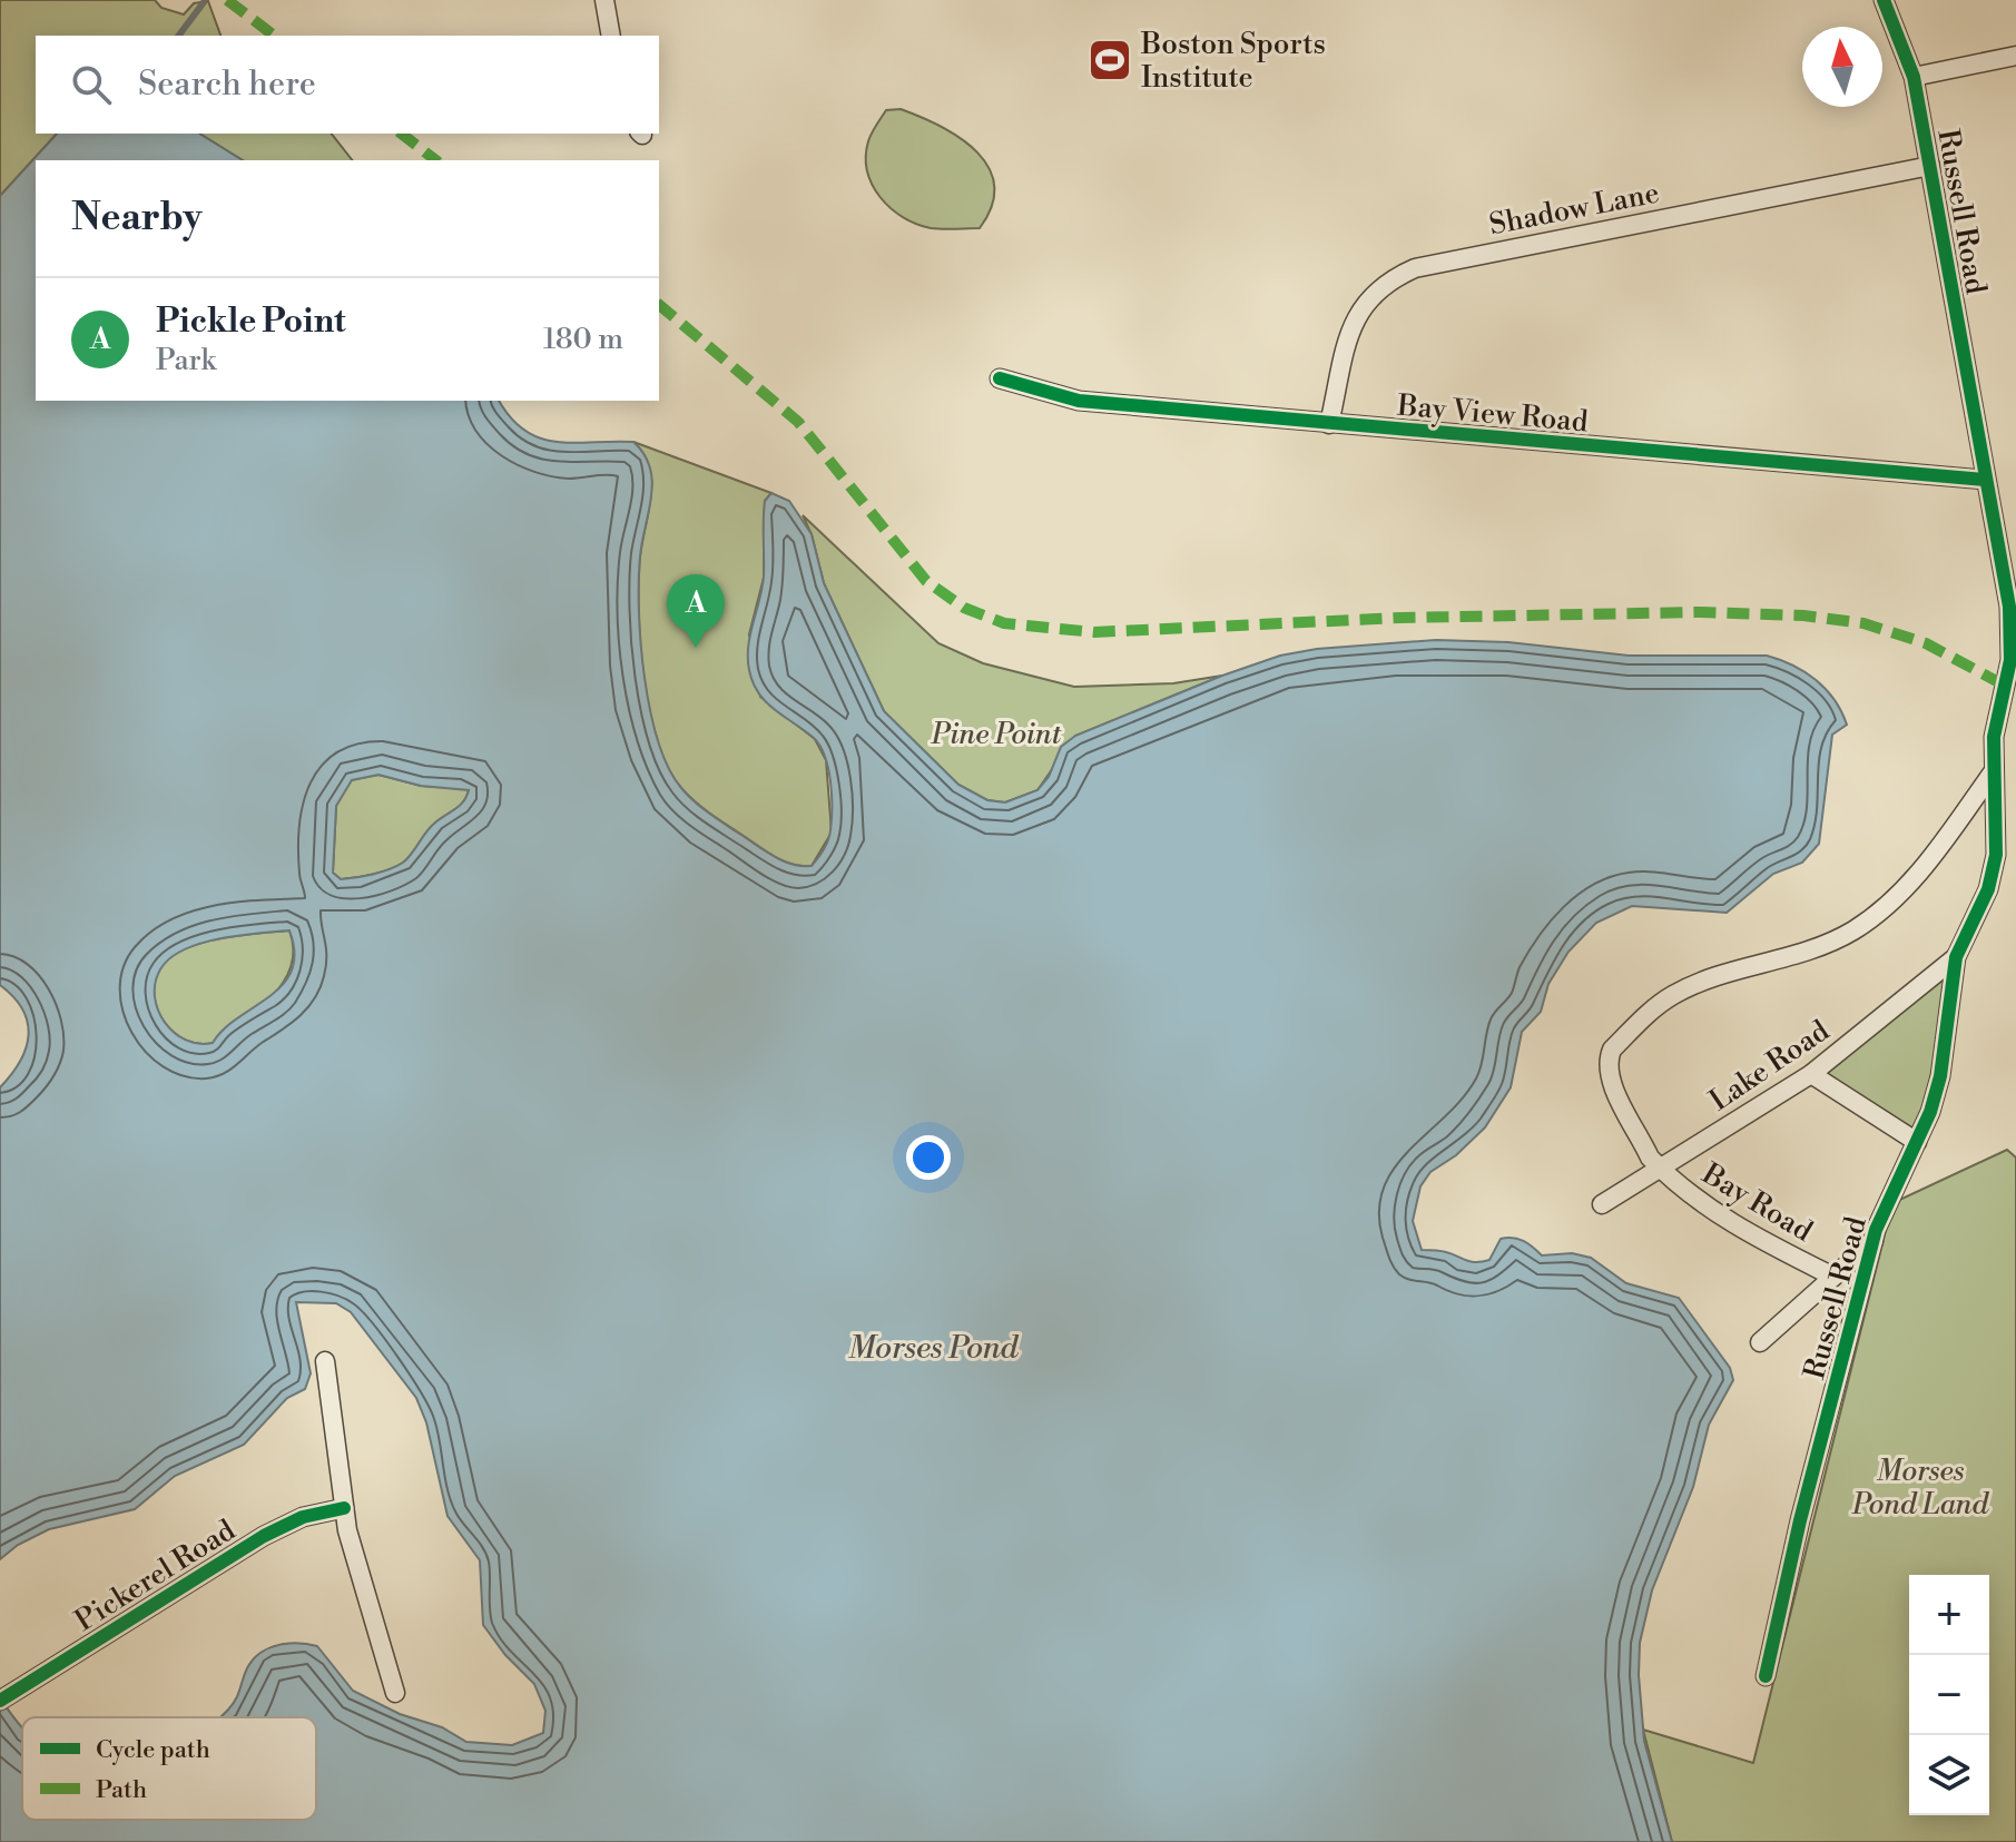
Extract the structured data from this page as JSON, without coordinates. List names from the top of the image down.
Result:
{
  "streets": {
    "street": [
      "Shadow Lane",
      "Russell Road",
      "Bay View Road",
      "Lake Road",
      "Bay Road",
      "Pickerel Road"
    ]
  },
  "crossings": [
    ["Shadow Lane", "Russell Road"],
    ["Shadow Lane", "Bay View Road"],
    ["Russell Road", "Bay View Road"],
    ["Russell Road", "Lake Road"],
    ["Russell Road", "Bay Road"],
    ["Lake Road", "Bay Road"]
  ],
  "water": ["Morses Pond"],
  "parks": ["Pine Point", "Morses Pond Land"],
  "places": {
    "sports": ["Boston Sports Institute"]
  },
  "legend": ["Cycle path", "Path"],
  "north": "top",
  "page": {
    "search": "Search here",
    "heading": "Nearby",
    "list": [
      {
        "mark": "A",
        "name": "Pickle Point",
        "note": "Park",
        "value": "180 m"
      }
    ],
    "pins": "A",
    "map_buttons": ["+", "−"]
  }
}
